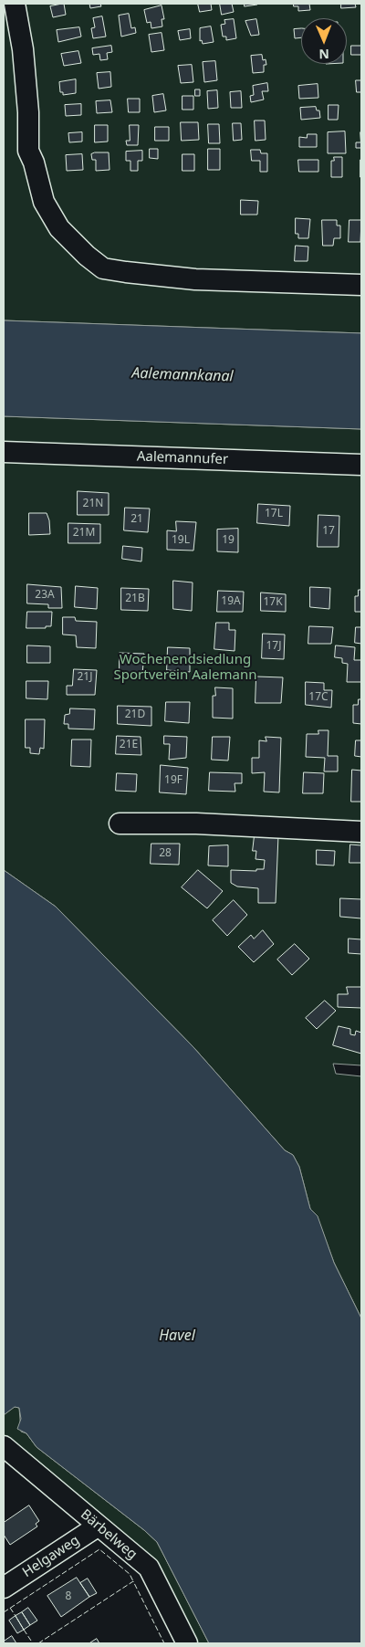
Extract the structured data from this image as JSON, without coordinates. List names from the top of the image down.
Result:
{
  "streets": {
    "street": ["Aalemannufer", "Bärbelweg", "Helgaweg"]
  },
  "crossings": [
    ["Bärbelweg", "Helgaweg"]
  ],
  "water": ["Aalemannkanal", "Havel"],
  "parks": ["Wochenendsiedlung Sportverein Aalemann"],
  "house_numbers": [
    "21N",
    "17L",
    "21",
    "17",
    "21M",
    "19L",
    "19",
    "23A",
    "21B",
    "19A",
    "17K",
    "17J",
    "21J",
    "17C",
    "21D",
    "21E",
    "19F",
    "28",
    "8"
  ],
  "north": "bottom"
}
